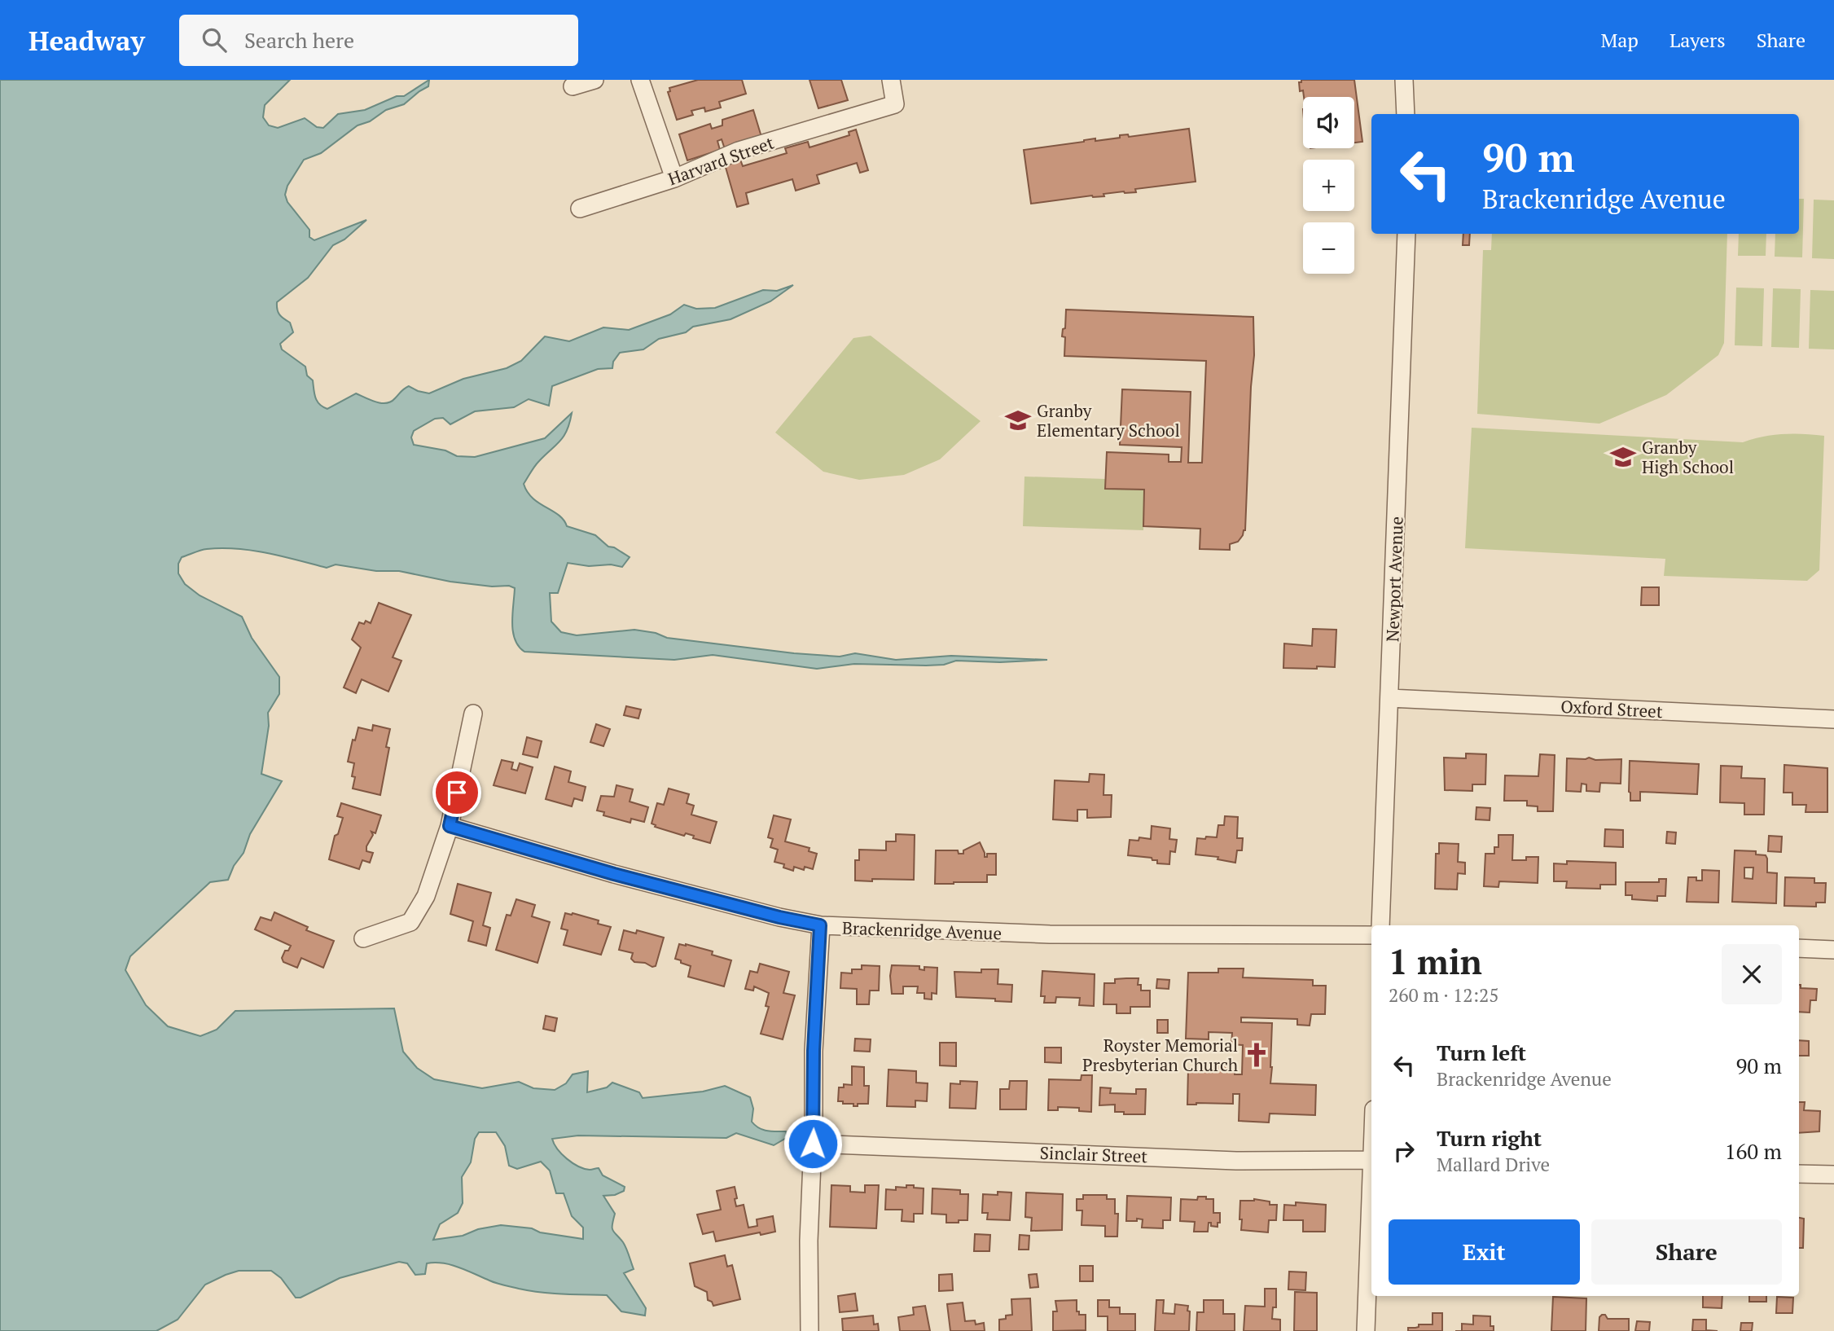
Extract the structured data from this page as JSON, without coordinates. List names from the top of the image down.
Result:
{
  "streets": {
    "street": [
      "Harvard Street",
      "Newport Avenue",
      "Oxford Street",
      "Brackenridge Avenue",
      "Sinclair Street"
    ]
  },
  "crossings": [
    ["Newport Avenue", "Oxford Street"]
  ],
  "places": {
    "school or university": ["Granby Elementary School", "Granby High School"],
    "church": ["Royster Memorial Presbyterian Church"]
  },
  "page": {
    "header": "Headway",
    "search": "Search here",
    "nav": ["Map", "Layers", "Share"],
    "map_buttons": ["+", "−"],
    "turn": ["90 m", "Brackenridge Avenue"],
    "heading": ["1 min", "260 m · 12:25"],
    "list": [
      {
        "name": "Turn left",
        "note": "Brackenridge Avenue",
        "value": "90 m"
      },
      {
        "name": "Turn right",
        "note": "Mallard Drive",
        "value": "160 m"
      }
    ],
    "buttons": ["Exit", "Share"]
  }
}
